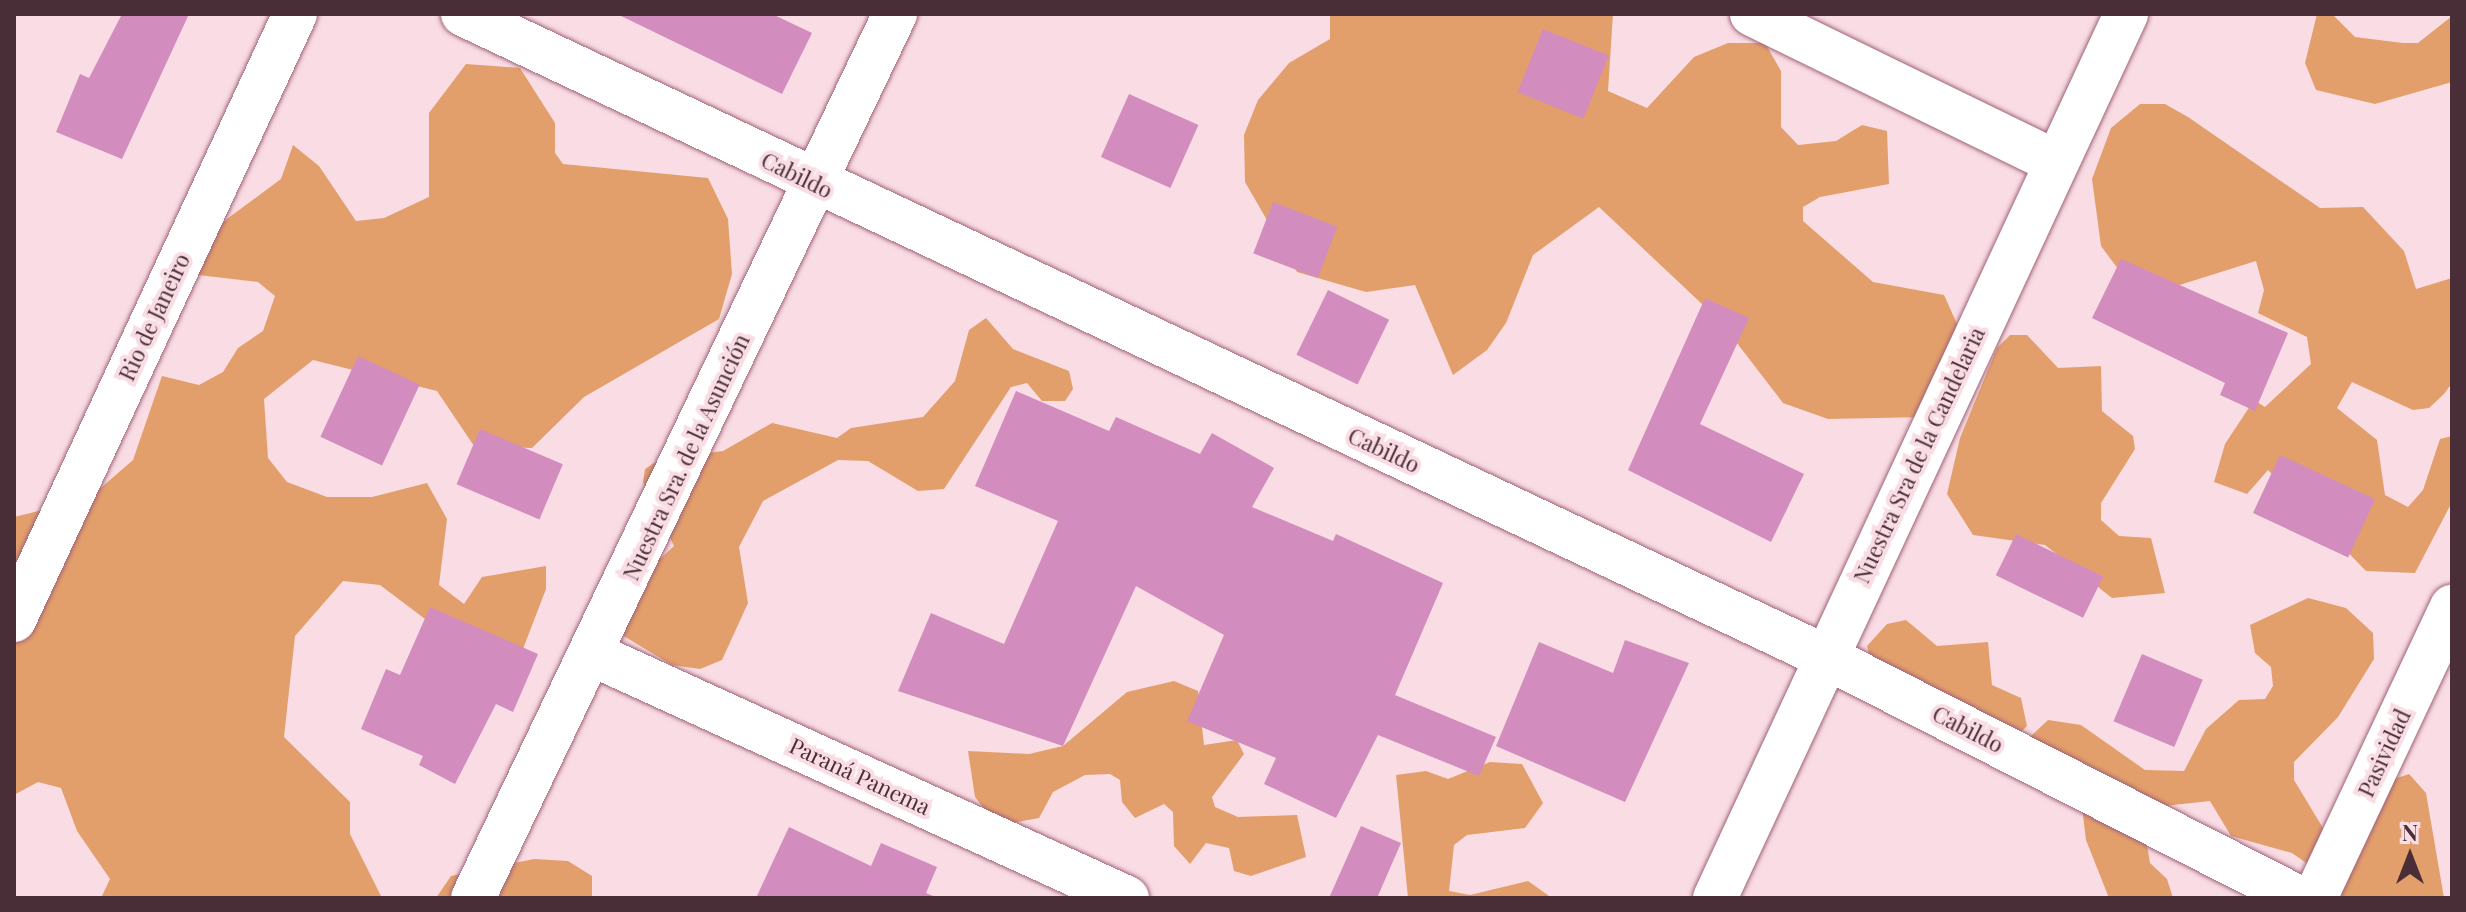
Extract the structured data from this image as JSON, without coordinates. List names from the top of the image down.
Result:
{
  "streets": {
    "street": [
      "Cabildo",
      "Rio de Janeiro",
      "Nuestra Sra de la Candelaria",
      "Nuestra Sra. de la Asunción",
      "Pasividad",
      "Paraná Panema"
    ]
  },
  "crossings": [
    ["Cabildo", "Nuestra Sra de la Candelaria"],
    ["Cabildo", "Nuestra Sra. de la Asunción"],
    ["Nuestra Sra. de la Asunción", "Paraná Panema"]
  ],
  "north": "top"
}
